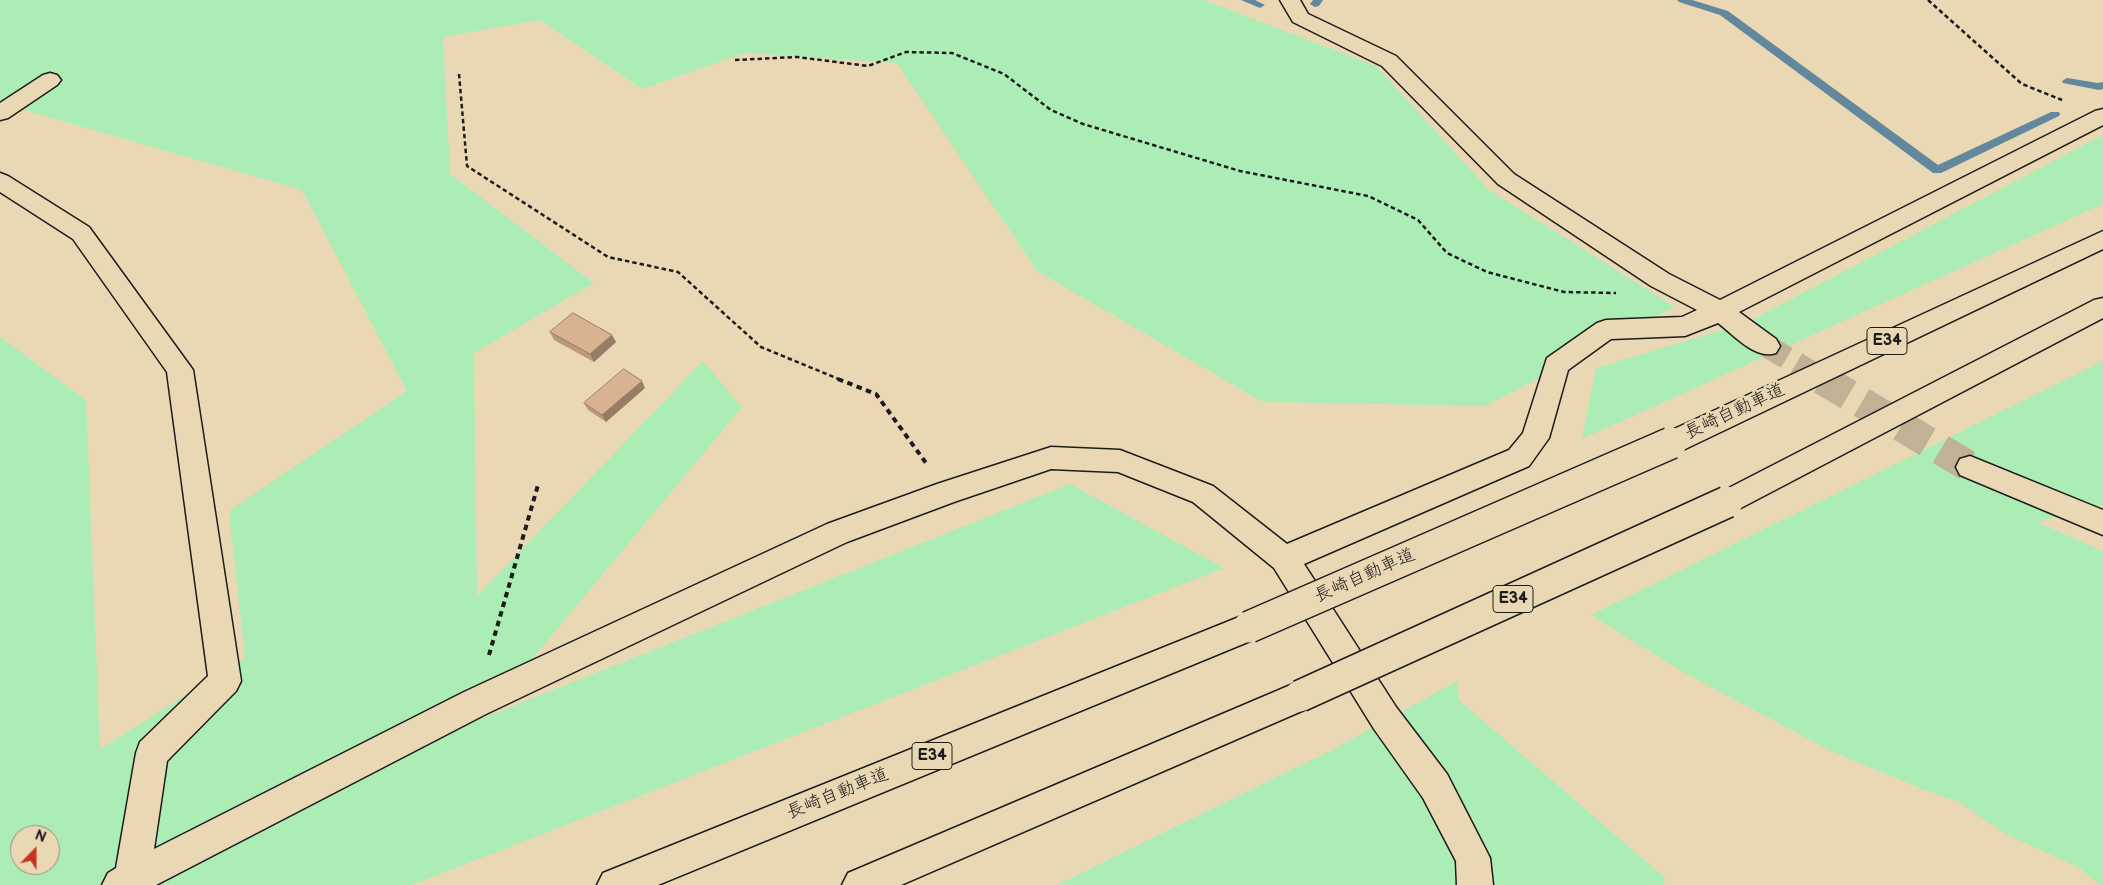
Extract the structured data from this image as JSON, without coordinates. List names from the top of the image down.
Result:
{
  "streets": {
    "main road": ["E34", "長崎自動車道"]
  },
  "north": "top"
}
